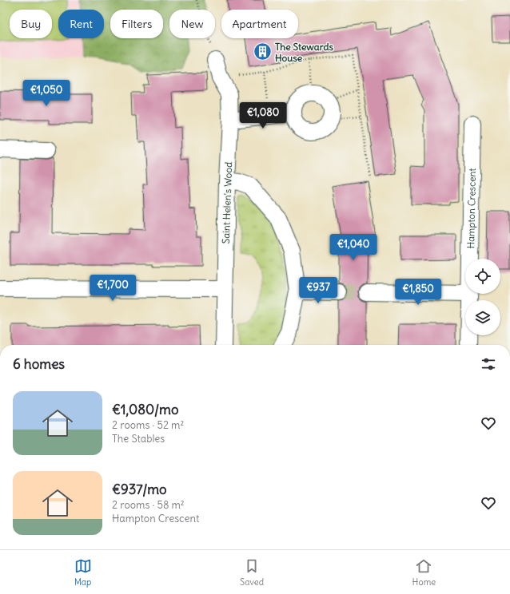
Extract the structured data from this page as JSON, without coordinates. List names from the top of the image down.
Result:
{
  "streets": {
    "street": ["Saint Helen's Wood", "Hampton Crescent"]
  },
  "places": {
    "building": ["The Stewards House"]
  },
  "page": {
    "chip": [
      "Buy",
      "Rent",
      "Filters",
      "New",
      "Apartment"
    ],
    "price": [
      "€1,050",
      "€1,080",
      "€1,040",
      "€1,700",
      "€937",
      "€1,850"
    ],
    "heading": "6 homes",
    "list": [
      {
        "name": "€1,080/mo",
        "note": "2 rooms · 52 m² · The Stables"
      },
      {
        "name": "€937/mo",
        "note": "2 rooms · 58 m² · Hampton Crescent"
      }
    ],
    "tabs": ["Map", "Saved", "Home"]
  }
}
